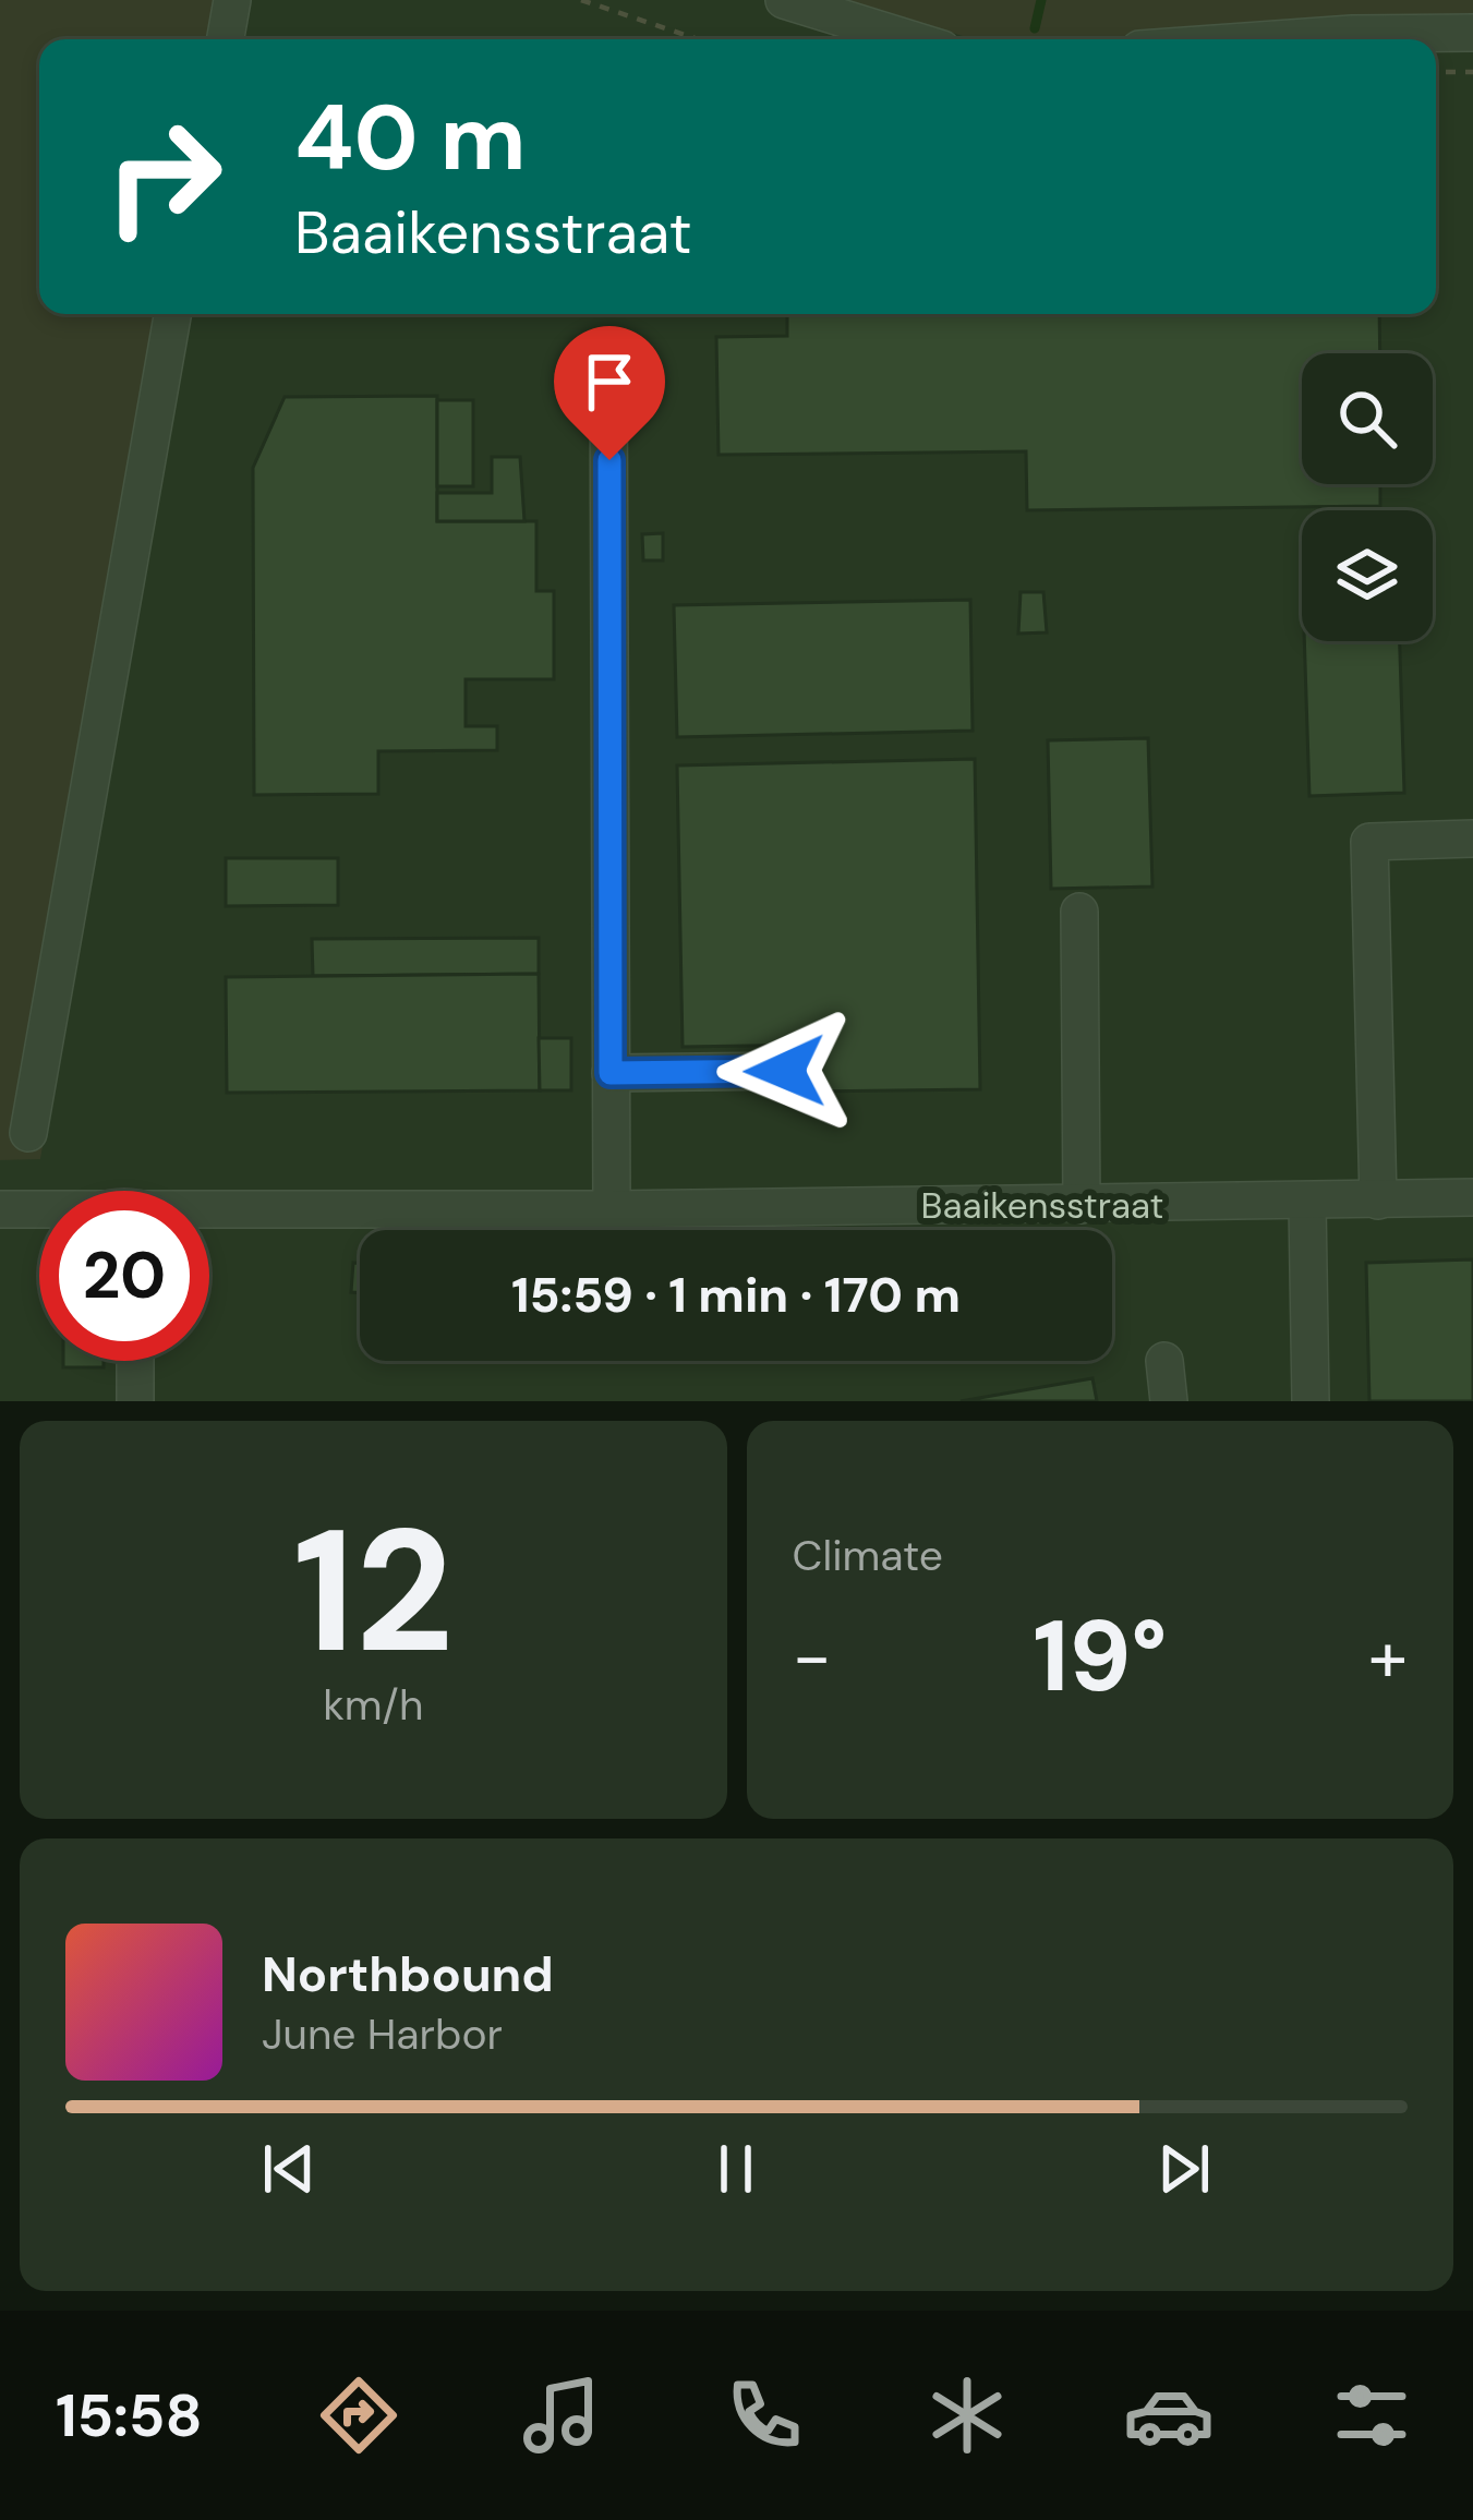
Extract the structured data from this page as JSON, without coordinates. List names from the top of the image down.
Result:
{
  "streets": {
    "street": ["Baaikensstraat"]
  },
  "page": {
    "turn": ["40 m", "Baaikensstraat"],
    "limit": "20",
    "trip": "15:59 · 1 min · 170 m",
    "tile": [
      ["12", "km/h"],
      "Climate"
    ],
    "heat": ["−", "19°", "+"],
    "song": ["Northbound", "June Harbor"],
    "tabs": "15:58"
  }
}
